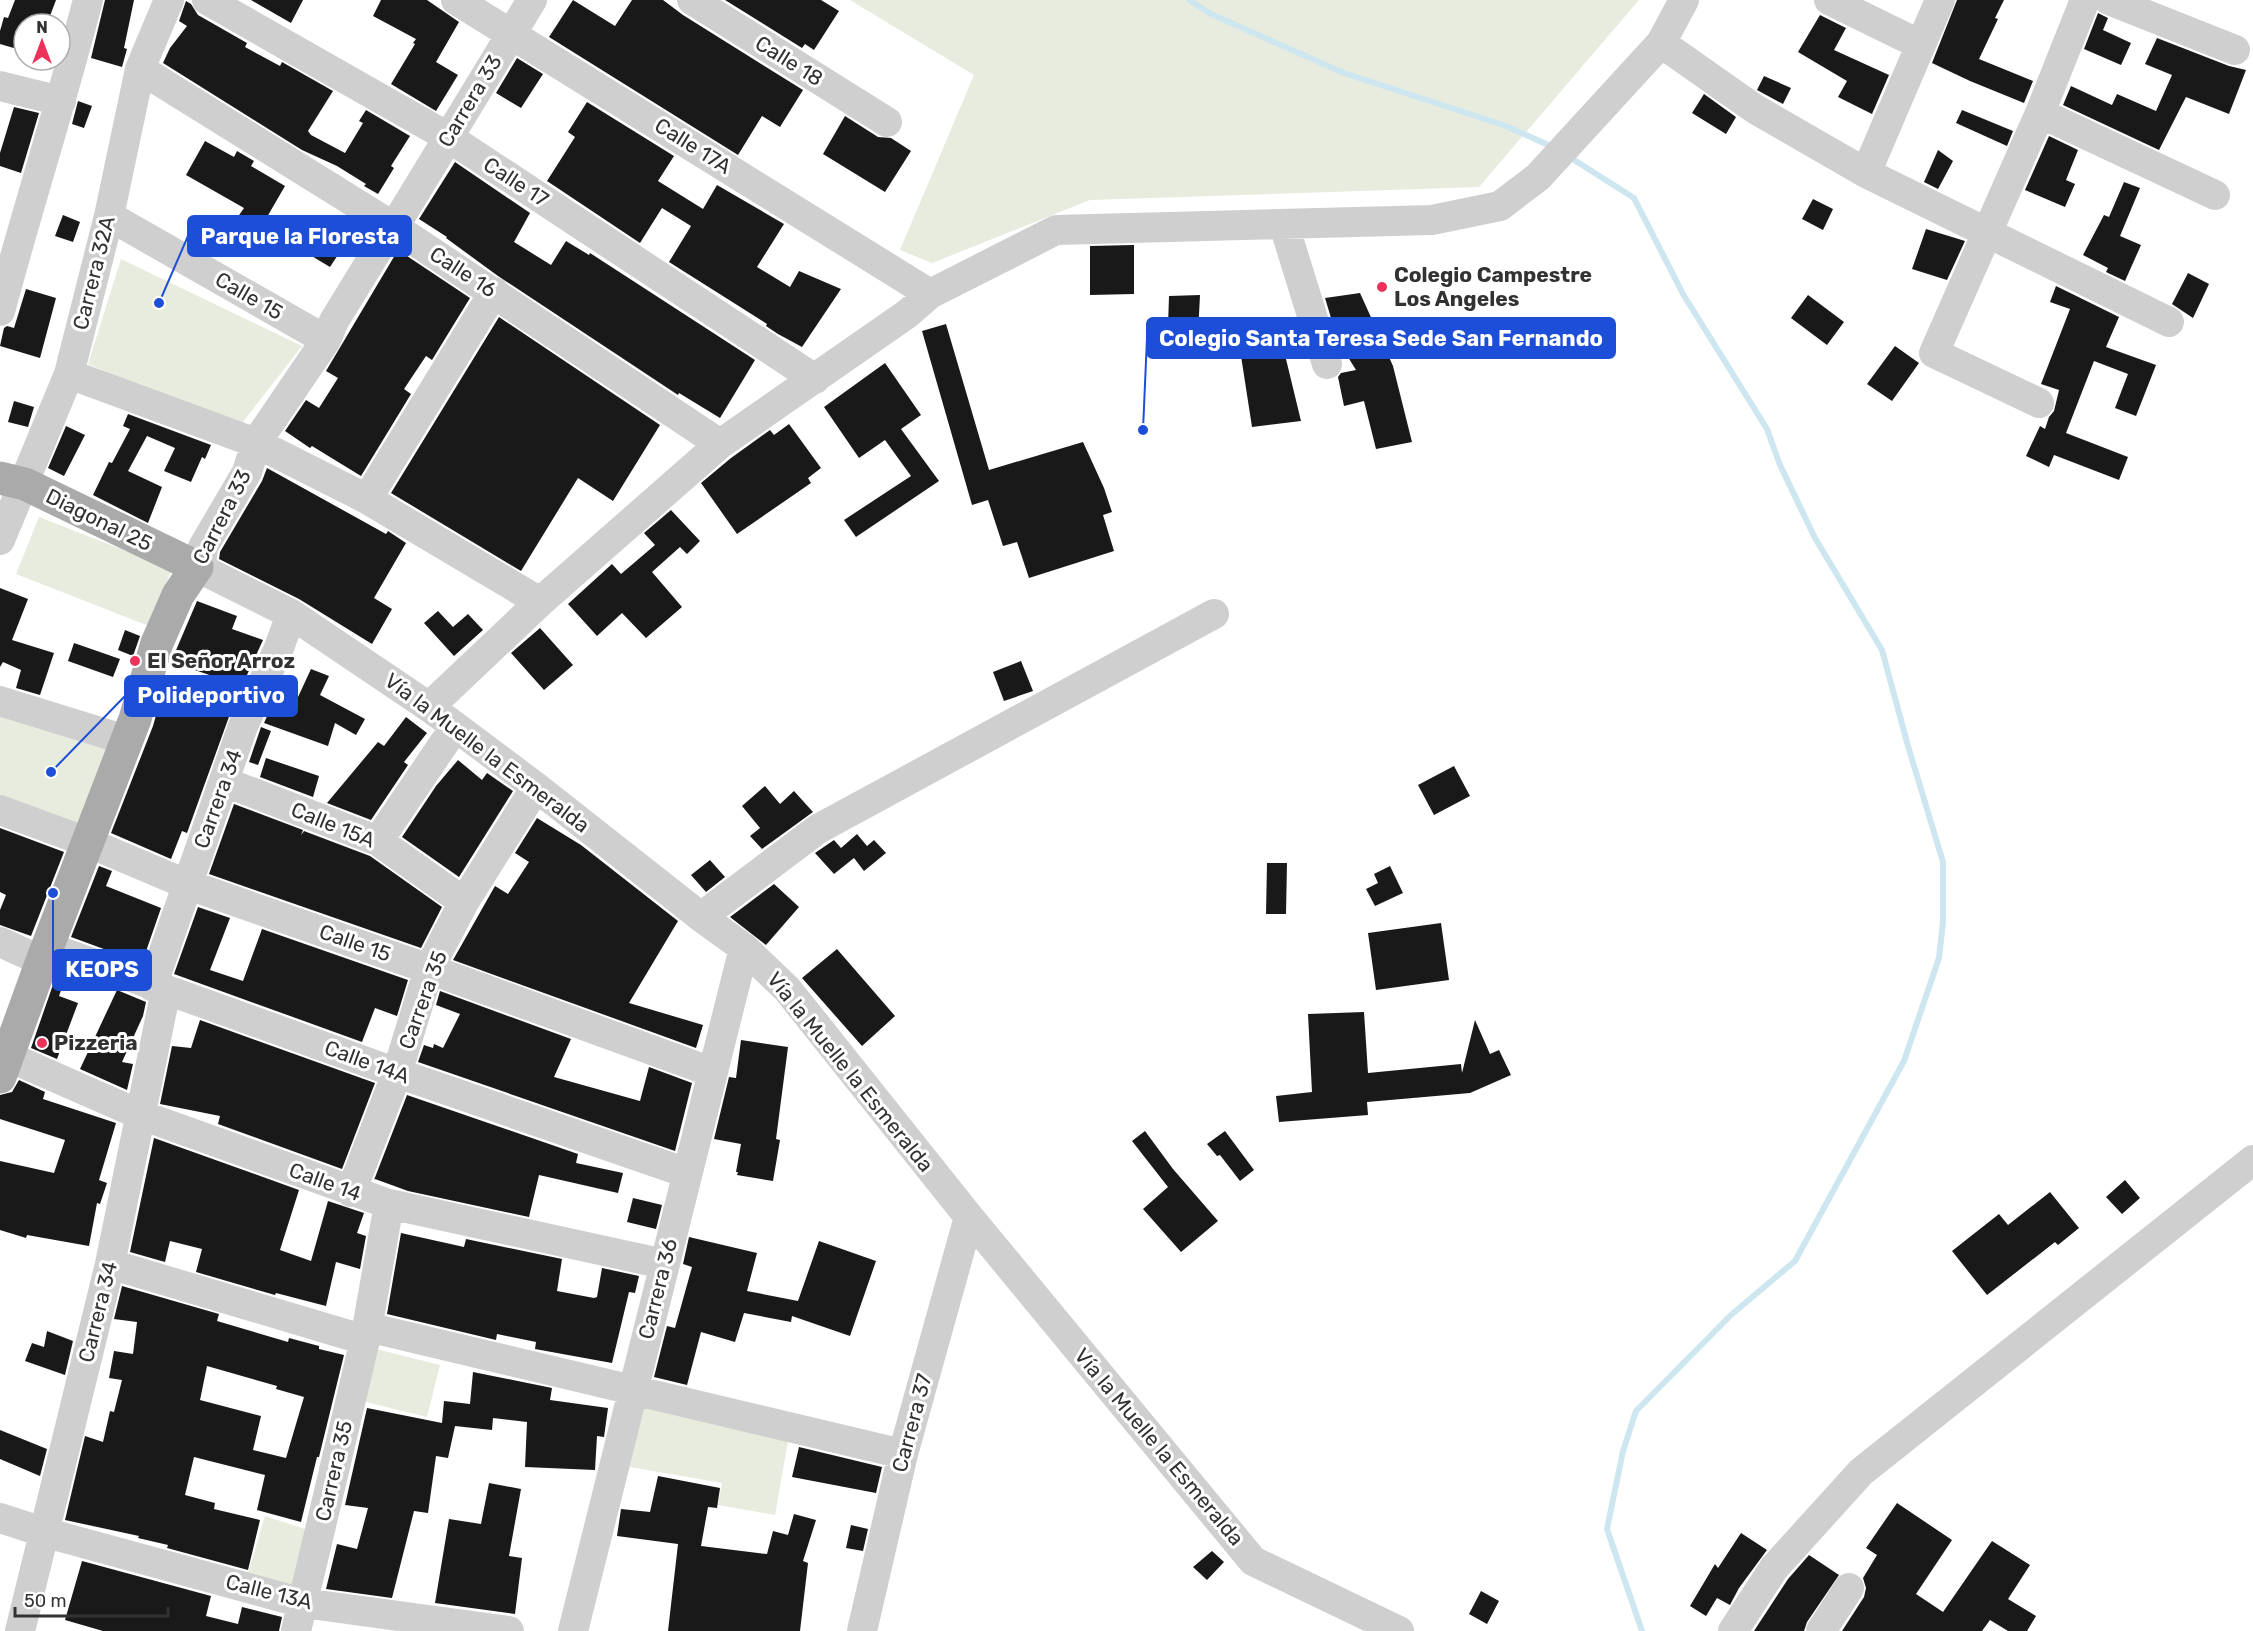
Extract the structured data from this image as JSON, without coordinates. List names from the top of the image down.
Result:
{
  "streets": {
    "main road": ["Carrera 33", "Diagonal 25"],
    "street": [
      "Calle 18",
      "Calle 17A",
      "Calle 17",
      "Calle 16",
      "Carrera 32A",
      "Calle 15",
      "Vía la Muelle la Esmeralda",
      "Carrera 34",
      "Calle 15A",
      "Carrera 35",
      "Calle 14A",
      "Calle 14",
      "Carrera 36",
      "Carrera 37",
      "Calle 13A"
    ]
  },
  "crossings": [
    ["Carrera 33", "Calle 17A"],
    ["Carrera 33", "Calle 17"],
    ["Carrera 33", "Calle 16"],
    ["Carrera 33", "Calle 15"],
    ["Carrera 33", "Diagonal 25"],
    ["Carrera 33", "Vía la Muelle la Esmeralda"],
    ["Carrera 33", "Calle 14A"],
    ["Carrera 33", "Calle 14"],
    ["Calle 16", "Carrera 32A"],
    ["Carrera 32A", "Calle 15"],
    ["Carrera 32A", "Diagonal 25"],
    ["Calle 15", "Carrera 34"],
    ["Calle 15", "Carrera 35"],
    ["Calle 15", "Carrera 36"],
    ["Diagonal 25", "Vía la Muelle la Esmeralda"],
    ["Vía la Muelle la Esmeralda", "Carrera 34"],
    ["Vía la Muelle la Esmeralda", "Carrera 35"],
    ["Vía la Muelle la Esmeralda", "Carrera 36"],
    ["Vía la Muelle la Esmeralda", "Carrera 37"],
    ["Carrera 34", "Calle 15A"],
    ["Carrera 34", "Calle 14A"],
    ["Carrera 34", "Calle 14"],
    ["Carrera 34", "Calle 13A"],
    ["Calle 15A", "Carrera 35"],
    ["Carrera 35", "Calle 14A"],
    ["Carrera 35", "Calle 14"],
    ["Carrera 35", "Calle 13A"],
    ["Calle 14A", "Carrera 36"],
    ["Calle 14", "Carrera 36"]
  ],
  "places": [
    "Colegio Campestre Los Angeles",
    "Parque la Floresta",
    "Colegio Santa Teresa Sede San Fernando",
    "El Señor Arroz",
    "Polideportivo",
    "KEOPS",
    "Pizzeria"
  ],
  "scale_bar": "50 m",
  "north": "top"
}
